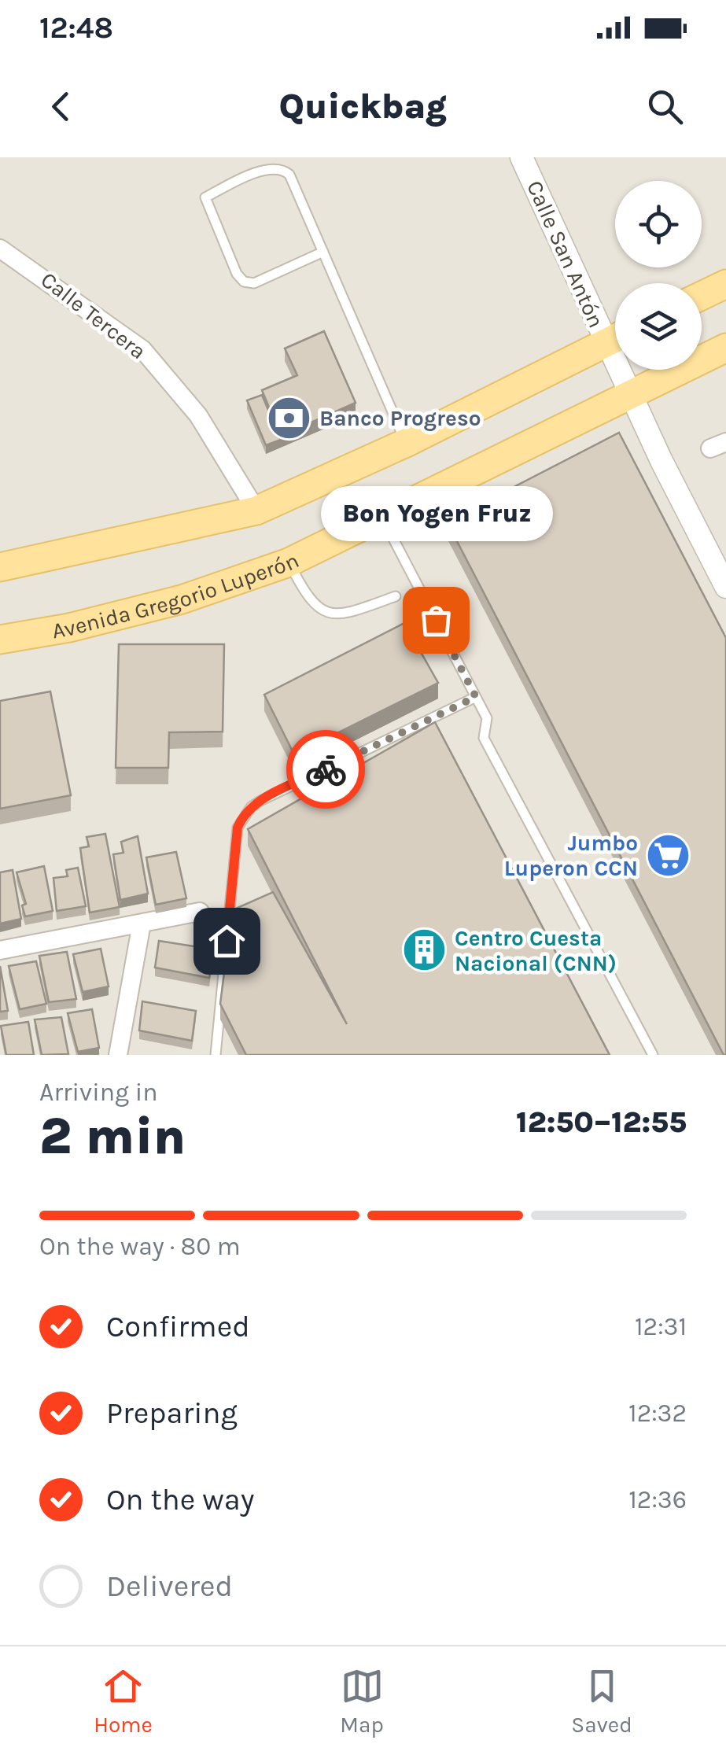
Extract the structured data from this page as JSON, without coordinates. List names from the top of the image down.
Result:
{
  "streets": {
    "main road": ["Avenida Gregorio Luperón"],
    "street": ["Calle San Antón", "Calle Tercera"]
  },
  "crossings": [
    ["Calle San Antón", "Avenida Gregorio Luperón"]
  ],
  "places": {
    "bank": ["Banco Progreso"],
    "other": ["Bon Yogen Fruz"],
    "supermarket": ["Jumbo Luperon CCN"],
    "building": ["Centro Cuesta Nacional (CNN)"]
  },
  "page": {
    "status": "12:48",
    "header": "Quickbag",
    "bubble": "Bon Yogen Fruz",
    "heading": ["2 min", "Arriving in", "12:50–12:55"],
    "bar": "On the way · 80 m",
    "list": [
      ["Confirmed", "12:31"],
      ["Preparing", "12:32"],
      ["On the way", "12:36"],
      "Delivered"
    ],
    "tabs": ["Home", "Map", "Saved"]
  }
}
